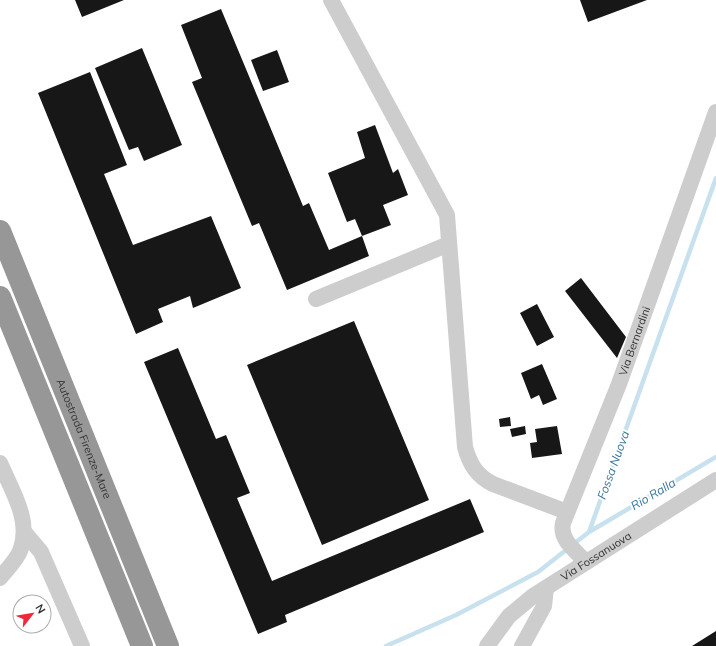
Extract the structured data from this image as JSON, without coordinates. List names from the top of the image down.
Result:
{
  "streets": {
    "highway": ["Autostrada Firenze-Mare"],
    "street": ["Via Bernardini", "Via Fossanuova"]
  },
  "crossings": [
    ["Via Bernardini", "Via Fossanuova"]
  ],
  "water": ["Fossa Nuova", "Rio Ralla"],
  "north": "top right"
}
